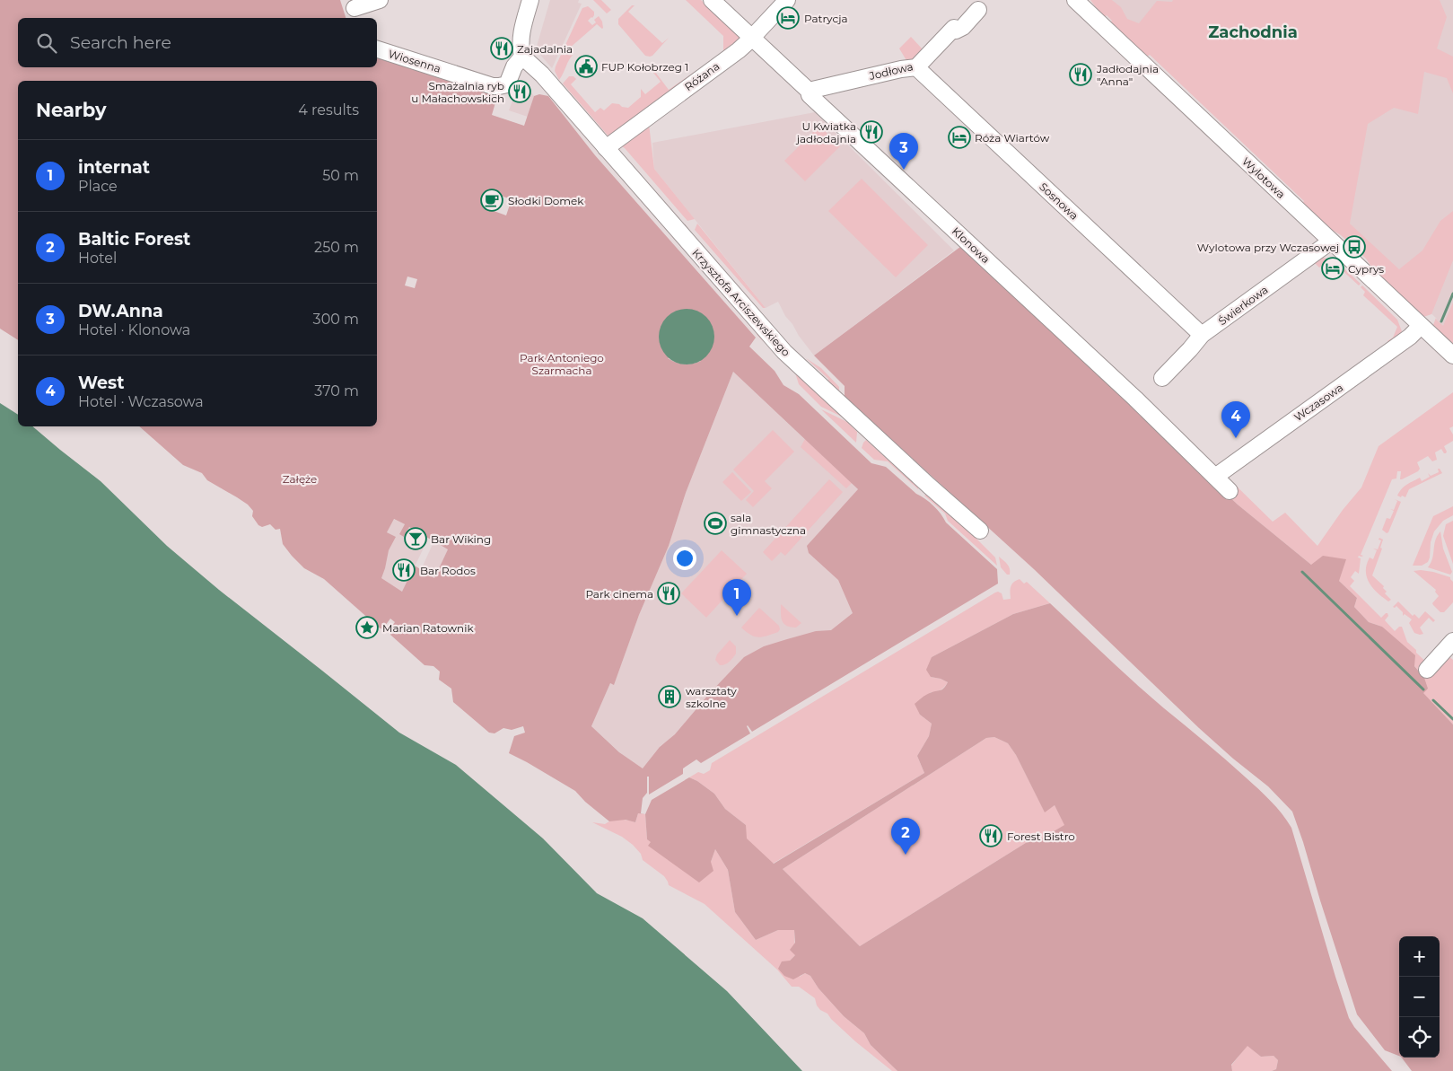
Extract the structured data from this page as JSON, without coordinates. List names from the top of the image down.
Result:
{
  "streets": {
    "street": [
      "Wiosenna",
      "Jodłowa",
      "Różana",
      "Wylotowa",
      "Sosnowa",
      "Klonowa",
      "Krzysztofa Arciszewskiego",
      "Świerkowa",
      "Wczasowa"
    ]
  },
  "crossings": [
    ["Wiosenna", "Krzysztofa Arciszewskiego"],
    ["Jodłowa", "Sosnowa"],
    ["Jodłowa", "Klonowa"],
    ["Różana", "Klonowa"],
    ["Różana", "Krzysztofa Arciszewskiego"],
    ["Wylotowa", "Świerkowa"],
    ["Wylotowa", "Wczasowa"],
    ["Sosnowa", "Świerkowa"],
    ["Klonowa", "Wczasowa"]
  ],
  "districts": ["Zachodnia"],
  "parks": ["Park Antoniego Szarmacha", "Załęże"],
  "places": {
    "hotel": ["Patrycja", "Róża Wiartów", "Cyprys"],
    "restaurant": [
      "Zajadalnia",
      "Jadłodajnia \"Anna\"",
      "Smażalnia ryb u Małachowskich",
      "U Kwiatka jadłodajnia",
      "Bar Rodos",
      "Park cinema",
      "Forest Bistro"
    ],
    "public building": ["FUP Kołobrzeg 1"],
    "cafe": ["Słodki Domek"],
    "bus stop": ["Wylotowa przy Wczasowej"],
    "sports": ["sala gimnastyczna"],
    "bar": ["Bar Wiking"],
    "place": ["Marian Ratownik"],
    "building": ["warsztaty szkolne"]
  },
  "page": {
    "search": "Search here",
    "heading": ["Nearby", "4 results"],
    "pins": [
      "3",
      "4",
      "1",
      "2"
    ],
    "list": [
      {
        "mark": "1",
        "name": "internat",
        "note": "Place",
        "value": "50 m"
      },
      {
        "mark": "2",
        "name": "Baltic Forest",
        "note": "Hotel",
        "value": "250 m"
      },
      {
        "mark": "3",
        "name": "DW.Anna",
        "note": "Hotel · Klonowa",
        "value": "300 m"
      },
      {
        "mark": "4",
        "name": "West",
        "note": "Hotel · Wczasowa",
        "value": "370 m"
      }
    ],
    "map_buttons": ["+", "−"]
  }
}
